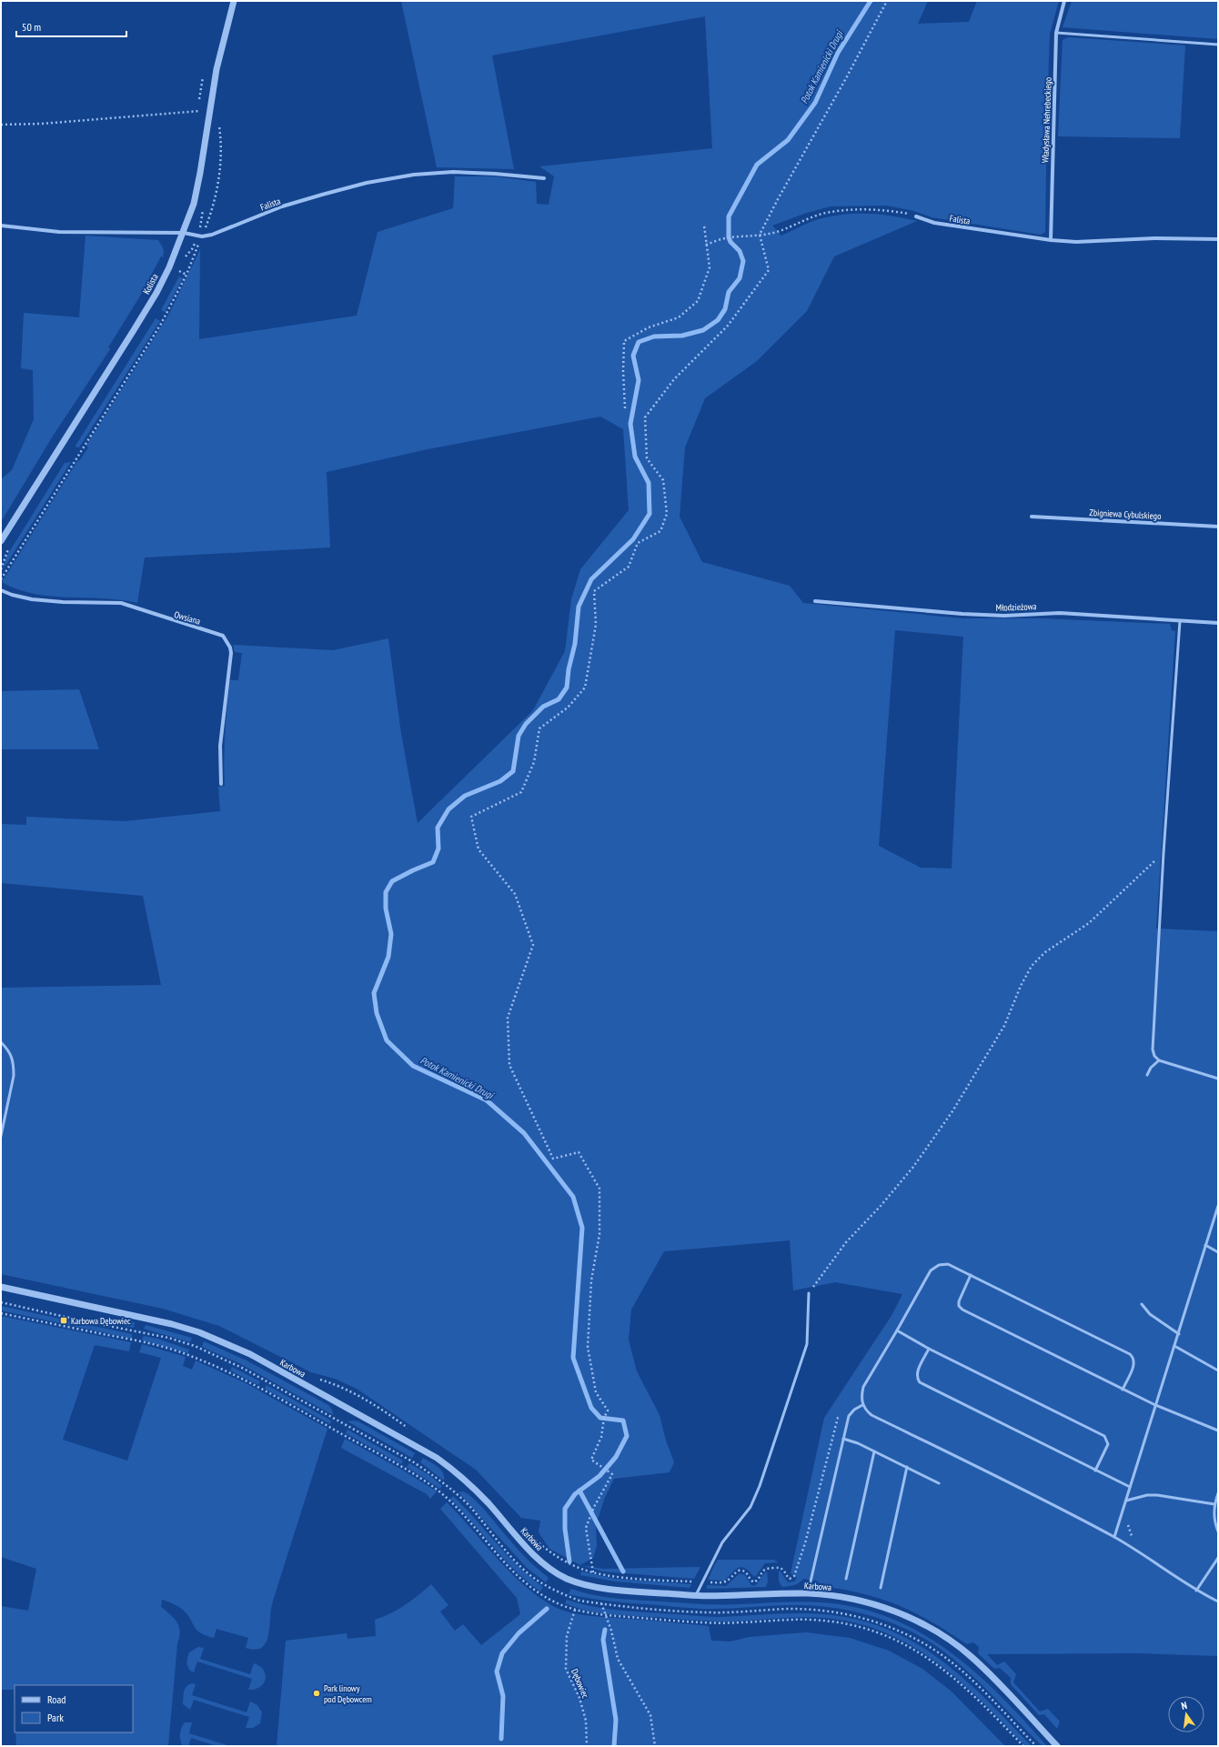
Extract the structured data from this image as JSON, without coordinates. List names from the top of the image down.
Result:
{
  "streets": {
    "street": [
      "Władysława Nehrebeckiego",
      "Falista",
      "Kolista",
      "Zbigniewa Cybulskiego",
      "Młodzieżowa",
      "Owsiana",
      "Karbowa"
    ],
    "path": ["Dębowiec"]
  },
  "crossings": [
    ["Władysława Nehrebeckiego", "Falista"],
    ["Falista", "Kolista"]
  ],
  "water": ["Potok Kamienicki Drugi"],
  "places": {
    "transit": ["Karbowa Dębowiec"],
    "other": ["Park linowy pod Dębowcem"]
  },
  "legend": ["Road", "Park"],
  "scale_bar": "50 m",
  "north": "top"
}
